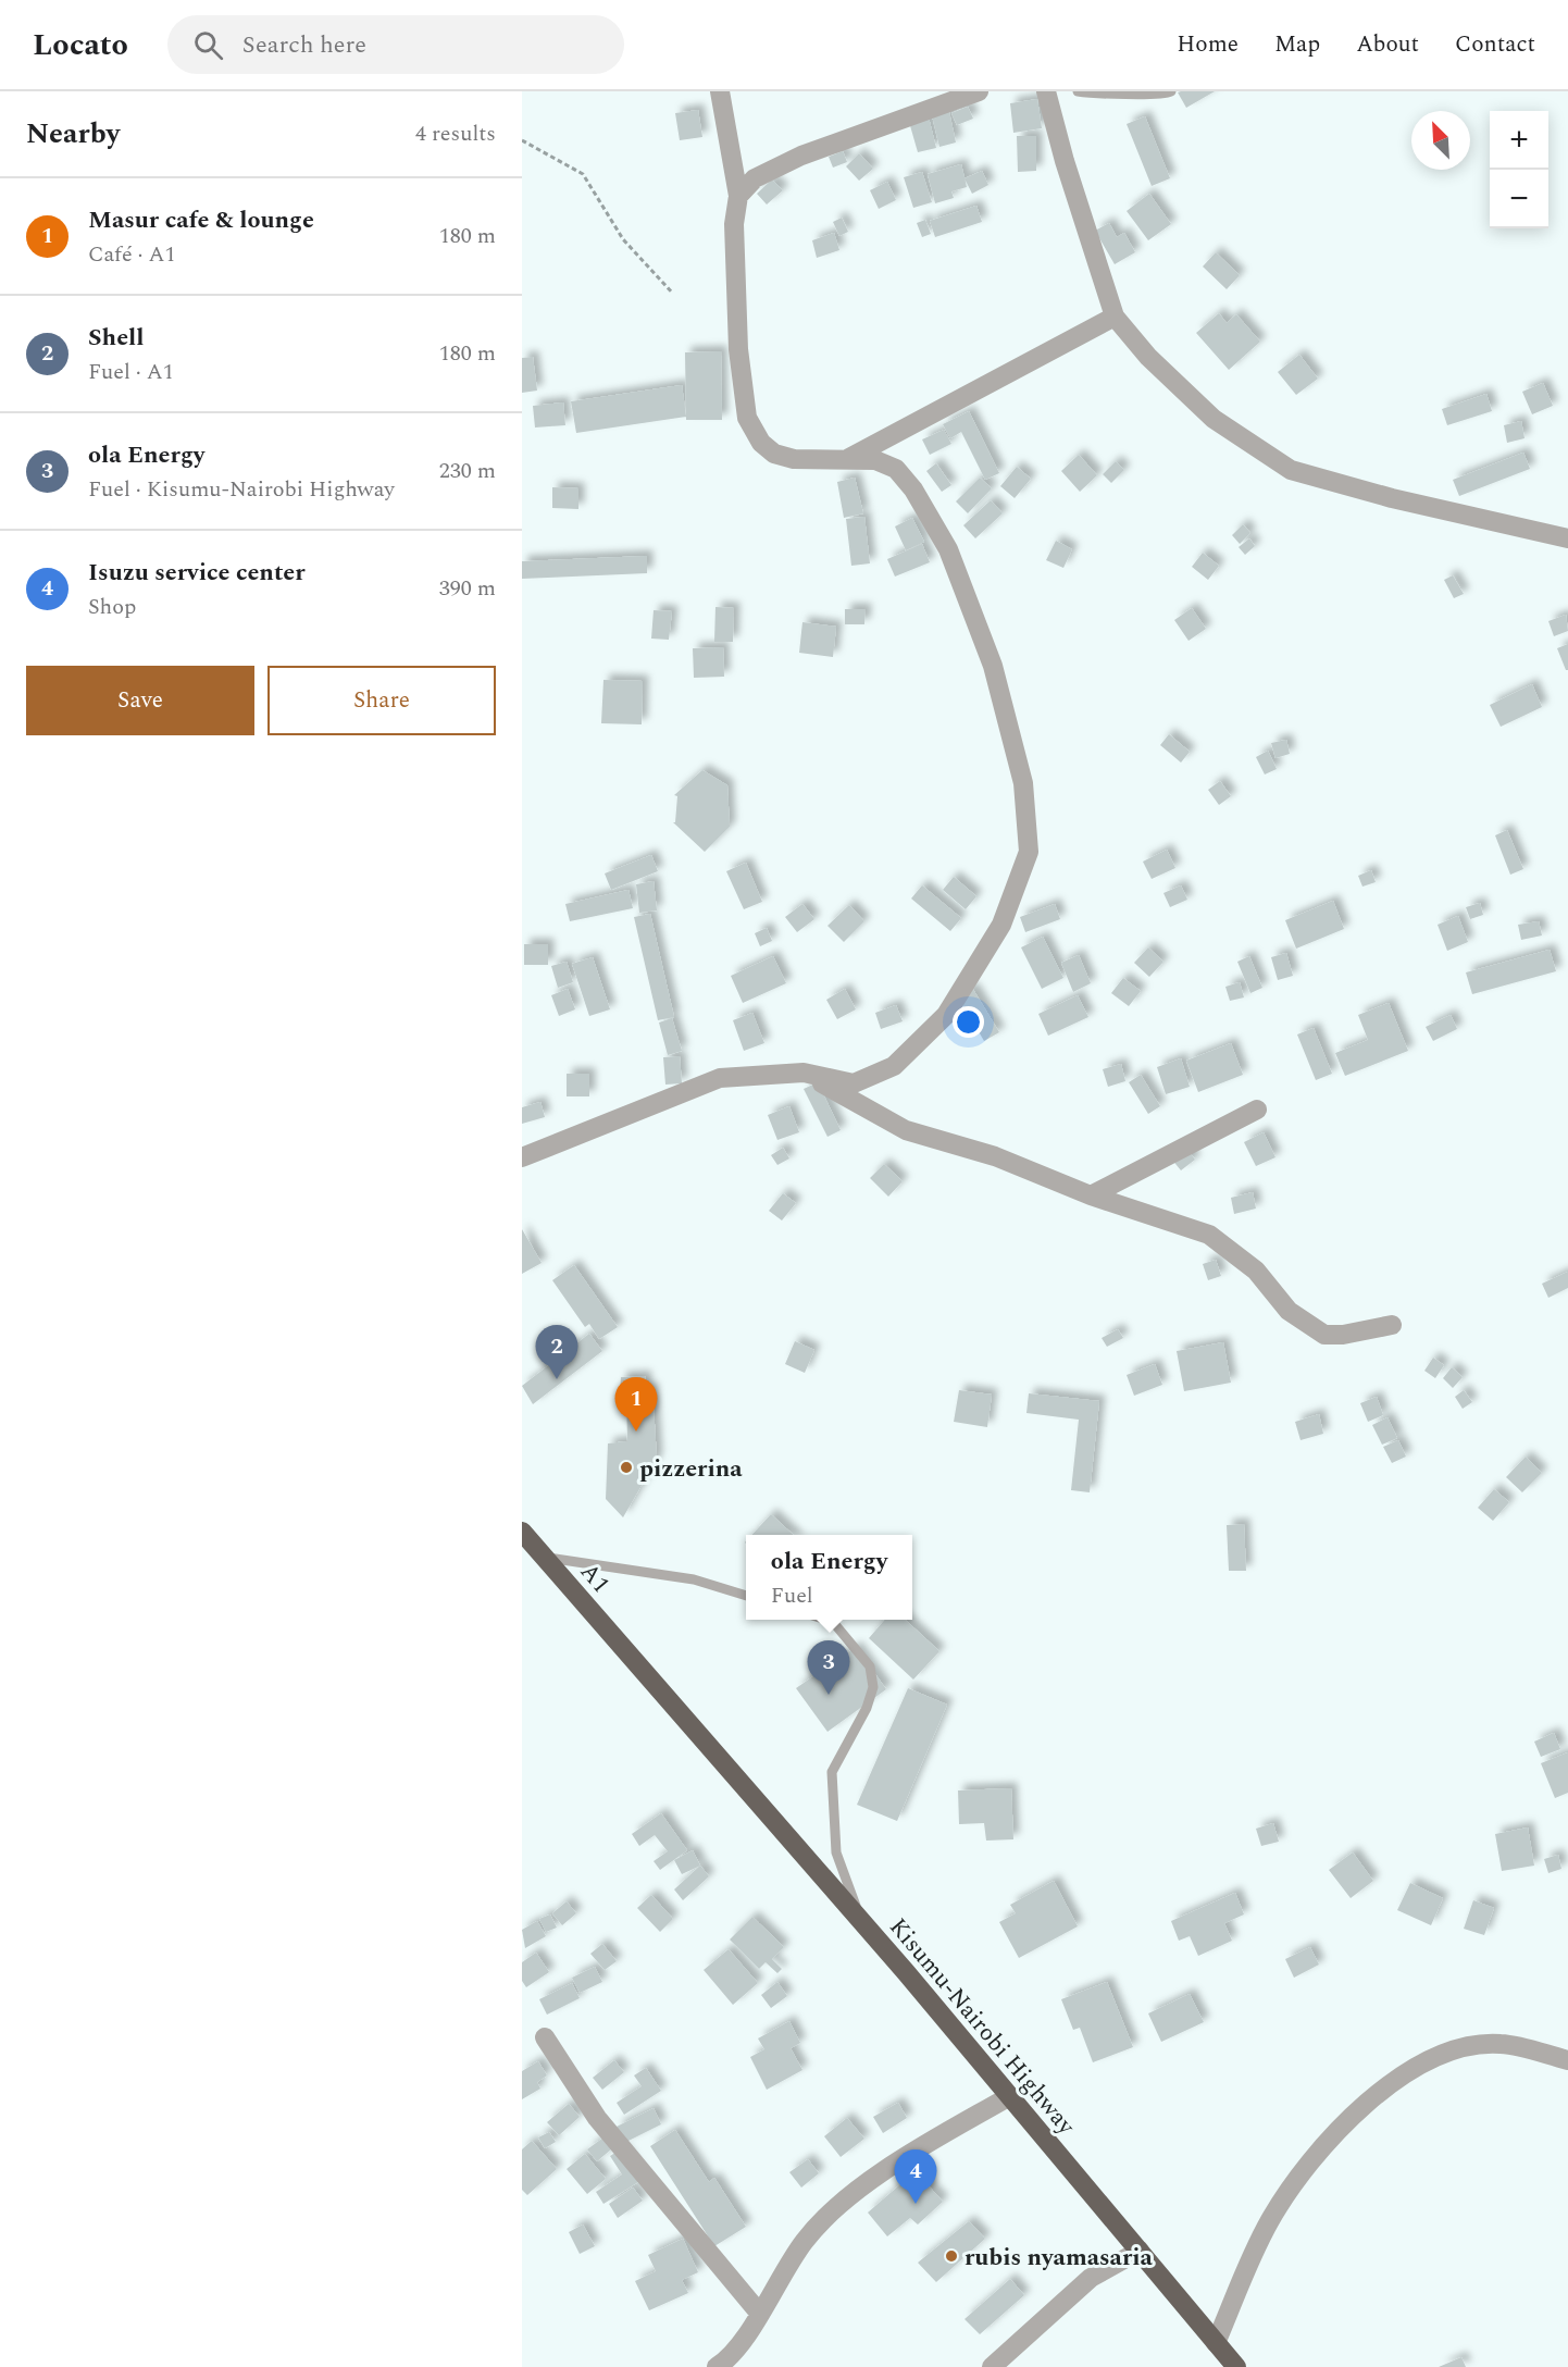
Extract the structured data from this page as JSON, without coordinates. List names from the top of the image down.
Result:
{
  "streets": {
    "highway": ["A1", "Kisumu-Nairobi Highway"]
  },
  "crossings": [
    ["A1", "Kisumu-Nairobi Highway"]
  ],
  "places": ["pizzerina", "rubis nyamasaria"],
  "north": "top left",
  "page": {
    "header": "Locato",
    "search": "Search here",
    "nav": [
      "Home",
      "Map",
      "About",
      "Contact"
    ],
    "heading": ["Nearby", "4 results"],
    "map_buttons": ["+", "−"],
    "list": [
      {
        "mark": "1",
        "name": "Masur cafe & lounge",
        "note": "Café · A1",
        "value": "180 m"
      },
      {
        "mark": "2",
        "name": "Shell",
        "note": "Fuel · A1",
        "value": "180 m"
      },
      {
        "mark": "3",
        "name": "ola Energy",
        "note": "Fuel · Kisumu-Nairobi Highway",
        "value": "230 m"
      },
      {
        "mark": "4",
        "name": "Isuzu service center",
        "note": "Shop",
        "value": "390 m"
      }
    ],
    "buttons": ["Save", "Share"],
    "pins": [
      "2",
      "1",
      "3",
      "4"
    ],
    "popup": ["ola Energy", "Fuel"]
  }
}
